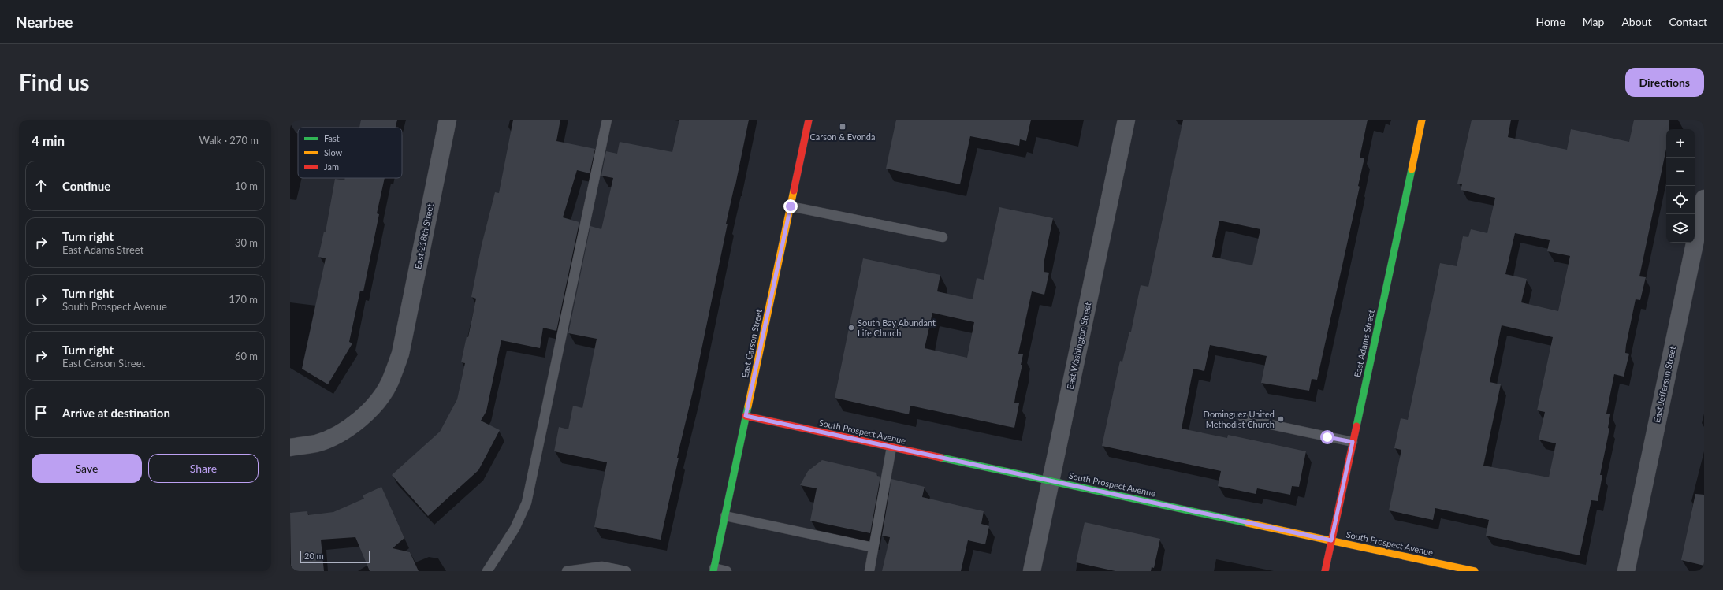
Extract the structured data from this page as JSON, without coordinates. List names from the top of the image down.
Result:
{
  "streets": {
    "street": [
      "East 218th Street",
      "East Carson Street",
      "East Adams Street",
      "East Washington Street",
      "East Jefferson Street",
      "South Prospect Avenue"
    ]
  },
  "crossings": [
    ["East Carson Street", "South Prospect Avenue"],
    ["East Adams Street", "South Prospect Avenue"],
    ["East Washington Street", "South Prospect Avenue"]
  ],
  "places": {
    "transit": ["Carson & Evonda"],
    "other": ["South Bay Abundant Life Church", "Dominguez United Methodist Church"]
  },
  "legend": ["Fast", "Slow", "Jam"],
  "scale_bar": "20 m",
  "page": {
    "header": "Nearbee",
    "nav": [
      "Home",
      "Map",
      "About",
      "Contact"
    ],
    "buttons": [
      "Directions",
      ["Save", "Share"]
    ],
    "title": "Find us",
    "heading": ["4 min", "Walk · 270 m"],
    "map_buttons": ["+", "−"],
    "list": [
      ["Continue", "10 m"],
      ["Turn right", "East Adams Street", "30 m"],
      ["Turn right", "South Prospect Avenue", "170 m"],
      ["Turn right", "East Carson Street", "60 m"],
      "Arrive at destination"
    ],
    "scale": "20 m"
  }
}
